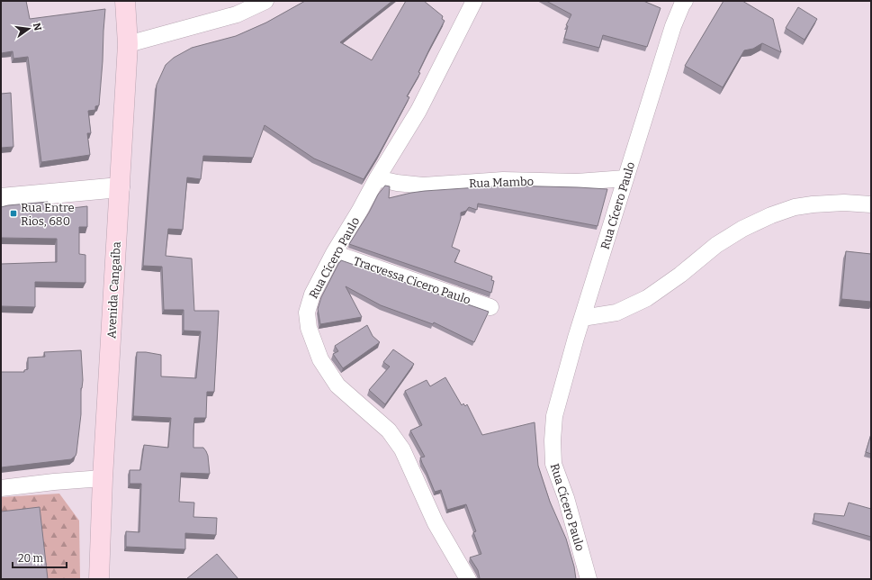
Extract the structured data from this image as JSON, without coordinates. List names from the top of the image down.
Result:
{
  "streets": {
    "main road": ["Avenida Cangaíba"],
    "street": ["Rua Mambo", "Rua Cícero Paulo", "Tracvessa Cicero Paulo"]
  },
  "crossings": [
    ["Rua Mambo", "Rua Cícero Paulo"],
    ["Rua Cícero Paulo", "Tracvessa Cicero Paulo"]
  ],
  "places": {
    "transit": ["Rua Entre Rios, 680"]
  },
  "scale_bar": "20 m",
  "north": "right"
}
